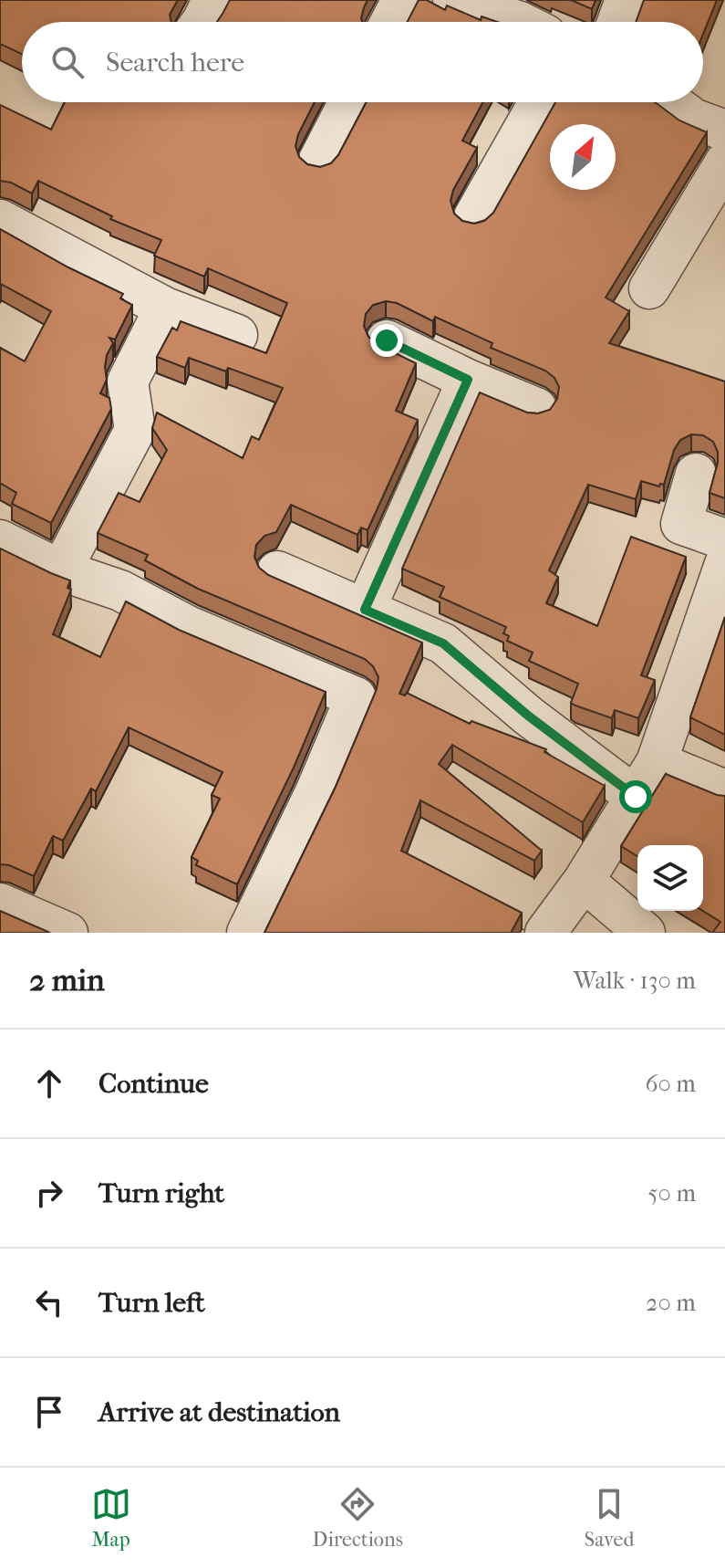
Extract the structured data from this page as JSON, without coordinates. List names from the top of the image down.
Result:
{
  "north": "top right",
  "page": {
    "search": "Search here",
    "heading": ["2 min", "Walk · 130 m"],
    "list": [
      ["Continue", "60 m"],
      ["Turn right", "50 m"],
      ["Turn left", "20 m"],
      "Arrive at destination"
    ],
    "nav": ["Map", "Directions", "Saved"]
  }
}
